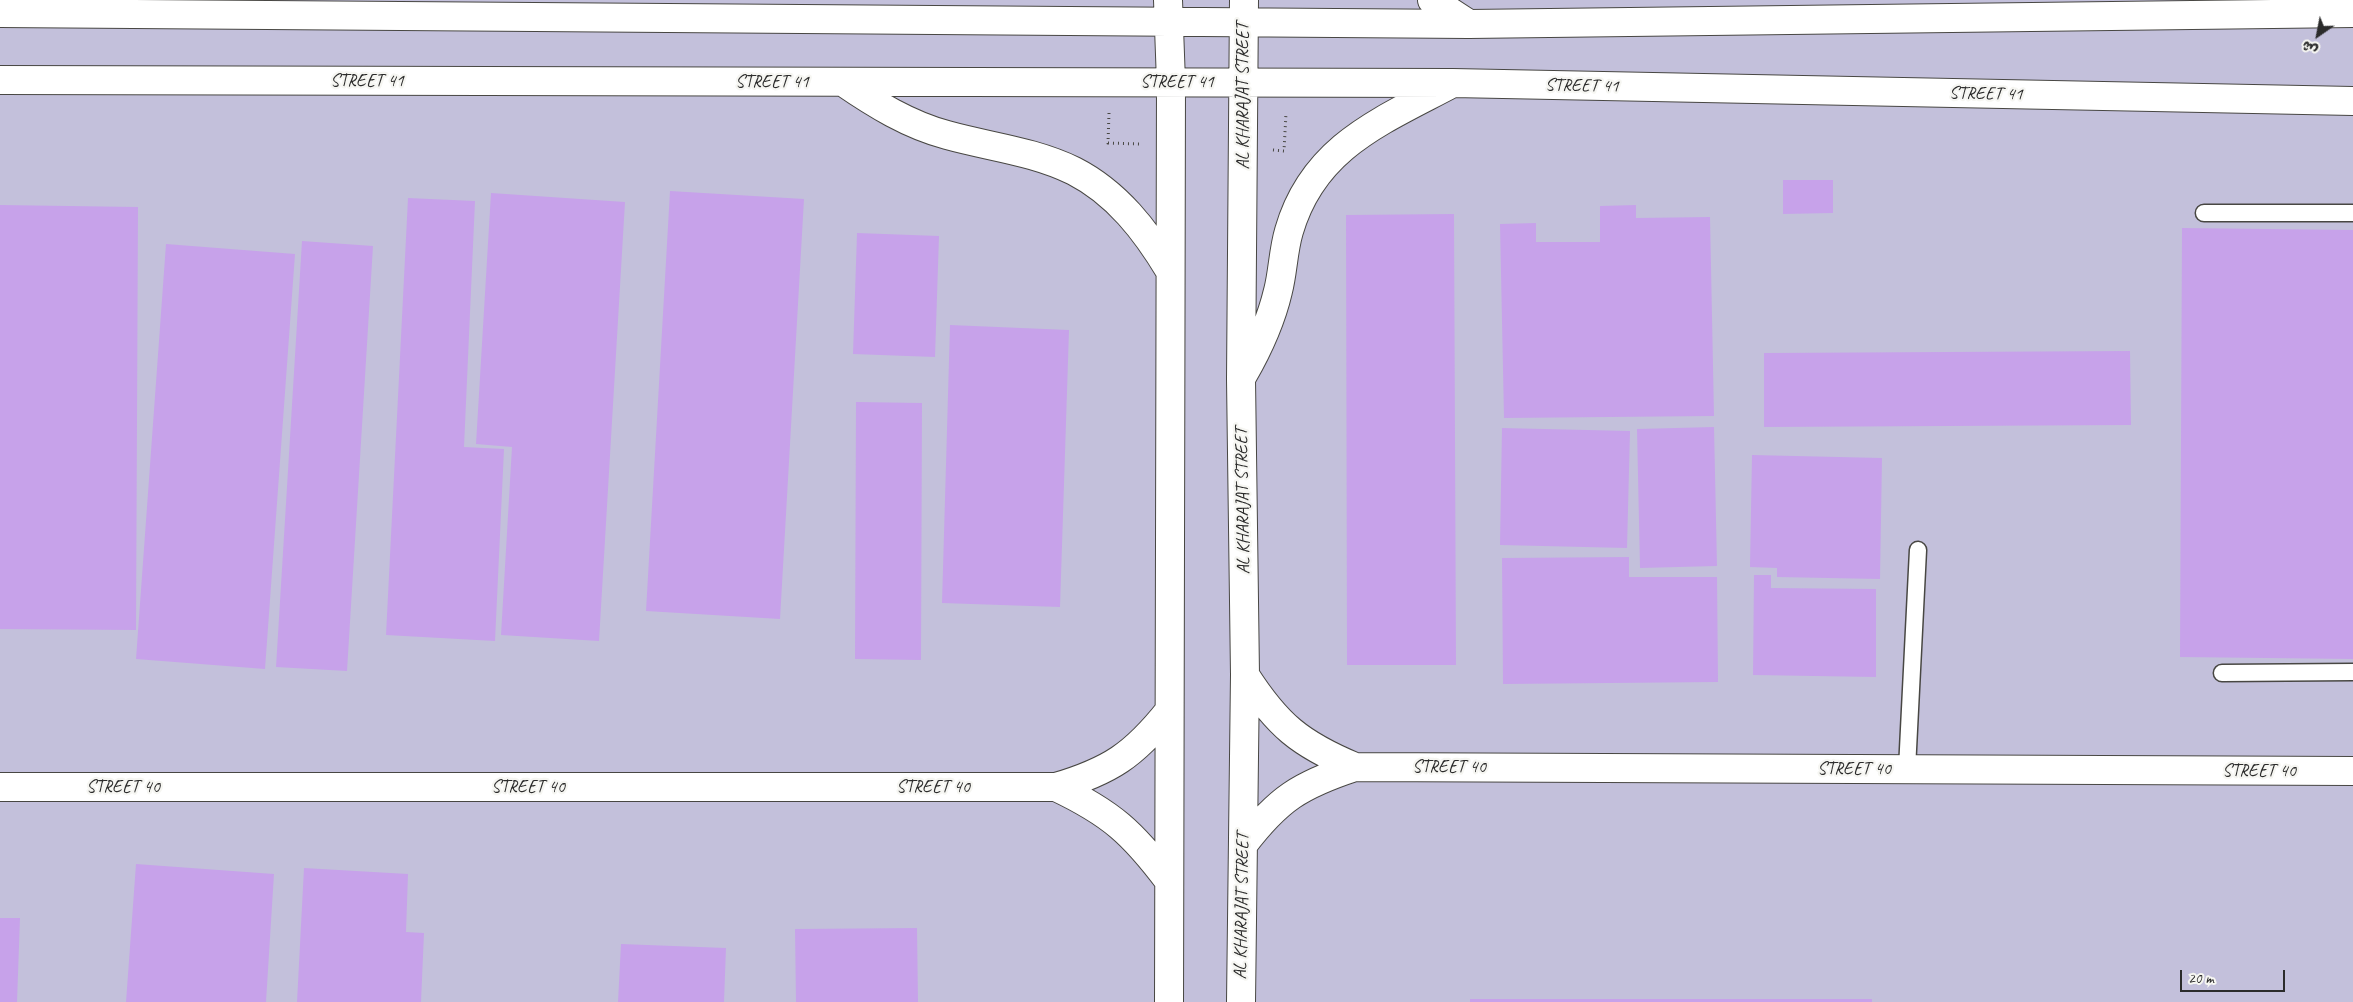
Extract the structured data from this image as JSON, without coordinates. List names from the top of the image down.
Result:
{
  "streets": {
    "street": ["STREET 41", "AL KHARAJAT STREET", "STREET 40"]
  },
  "crossings": [
    ["STREET 41", "AL KHARAJAT STREET"],
    ["AL KHARAJAT STREET", "STREET 40"]
  ],
  "scale_bar": "20 m",
  "north": "bottom left"
}
